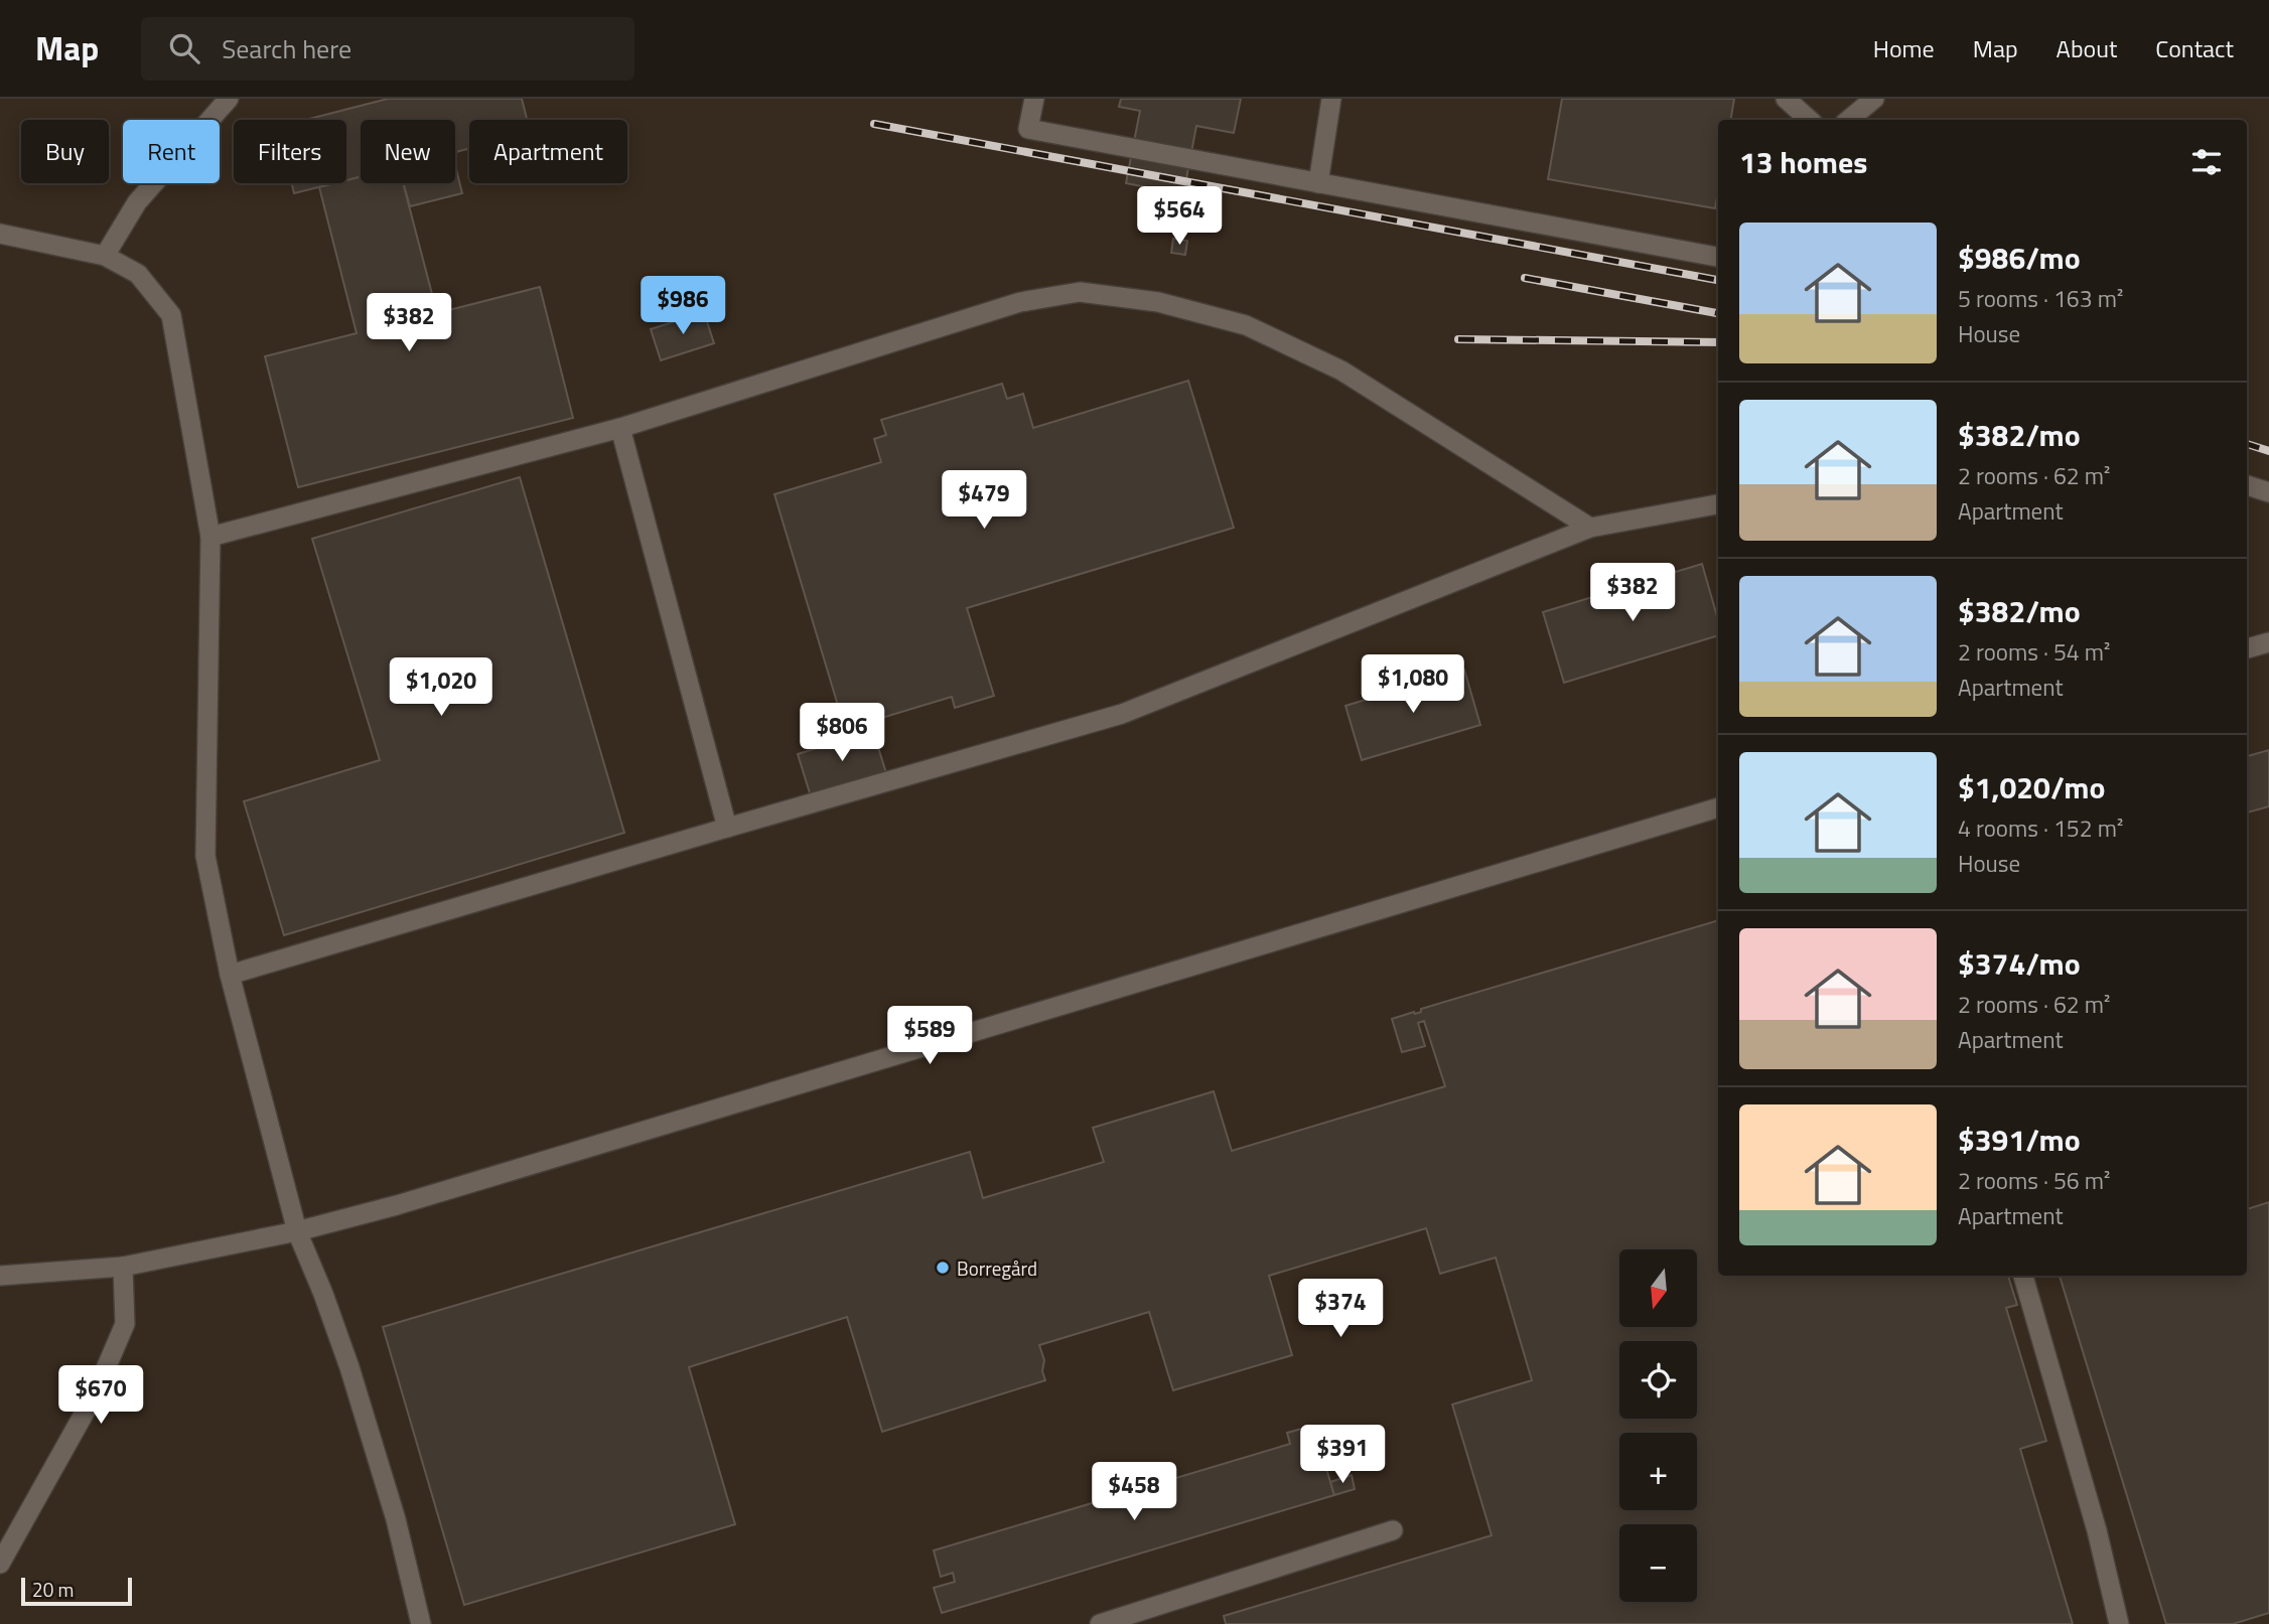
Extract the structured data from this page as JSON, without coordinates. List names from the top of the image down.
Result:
{
  "places": ["Borregård"],
  "scale_bar": "20 m",
  "north": "bottom",
  "page": {
    "header": "Map",
    "search": "Search here",
    "nav": [
      "Home",
      "Map",
      "About",
      "Contact"
    ],
    "chip": [
      "Buy",
      "Rent",
      "Filters",
      "New",
      "Apartment"
    ],
    "heading": "13 homes",
    "price": [
      "$564",
      "$986",
      "$382",
      "$479",
      "$382",
      "$1,080",
      "$1,020",
      "$806",
      "$589",
      "$374",
      "$670",
      "$391",
      "$458"
    ],
    "list": [
      {
        "name": "$986/mo",
        "note": "5 rooms · 163 m² · House"
      },
      {
        "name": "$382/mo",
        "note": "2 rooms · 62 m² · Apartment"
      },
      {
        "name": "$382/mo",
        "note": "2 rooms · 54 m² · Apartment"
      },
      {
        "name": "$1,020/mo",
        "note": "4 rooms · 152 m² · House"
      },
      {
        "name": "$374/mo",
        "note": "2 rooms · 62 m² · Apartment"
      },
      {
        "name": "$391/mo",
        "note": "2 rooms · 56 m² · Apartment"
      }
    ],
    "map_buttons": ["+", "−"],
    "scale": "20 m"
  }
}
